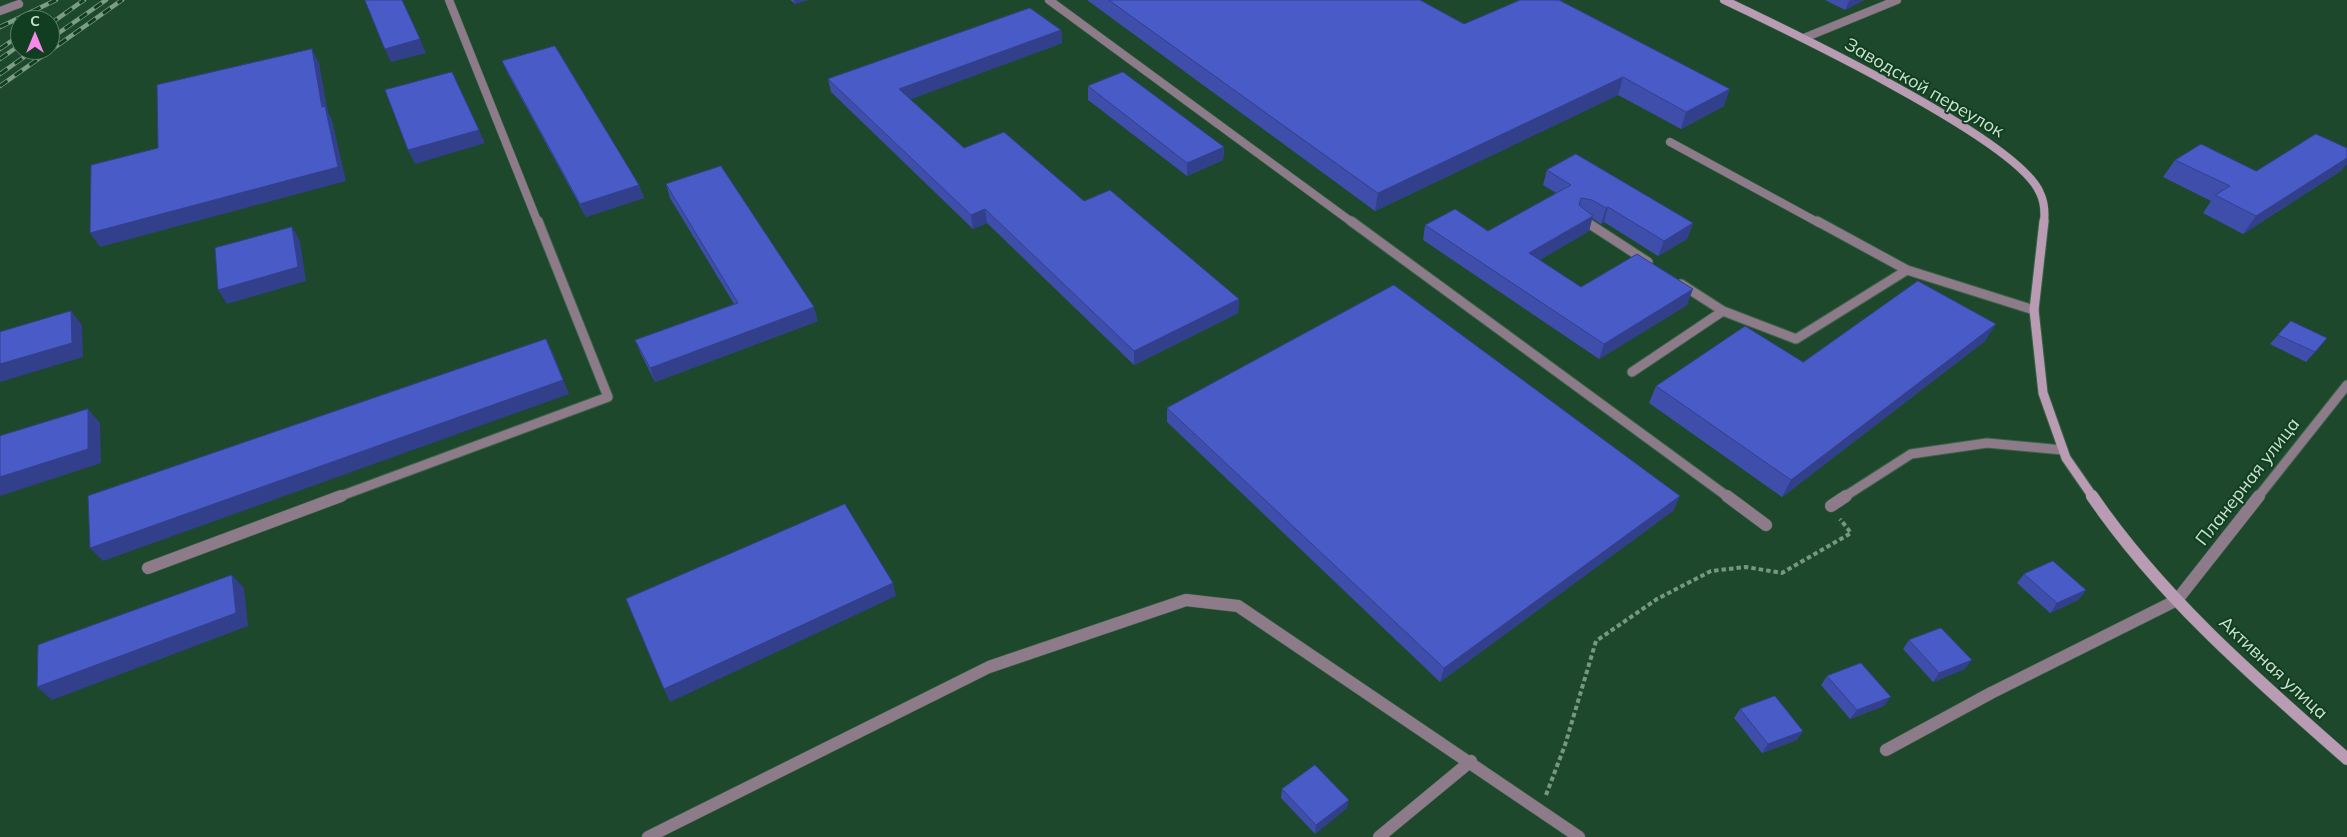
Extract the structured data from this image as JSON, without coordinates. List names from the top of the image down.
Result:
{
  "streets": {
    "main road": ["Заводской переулок", "Активная улица"],
    "street": ["Планерная улица"]
  },
  "crossings": [
    ["Заводской переулок", "Планерная улица"],
    ["Заводской переулок", "Активная улица"],
    ["Планерная улица", "Активная улица"]
  ],
  "north": "top"
}
